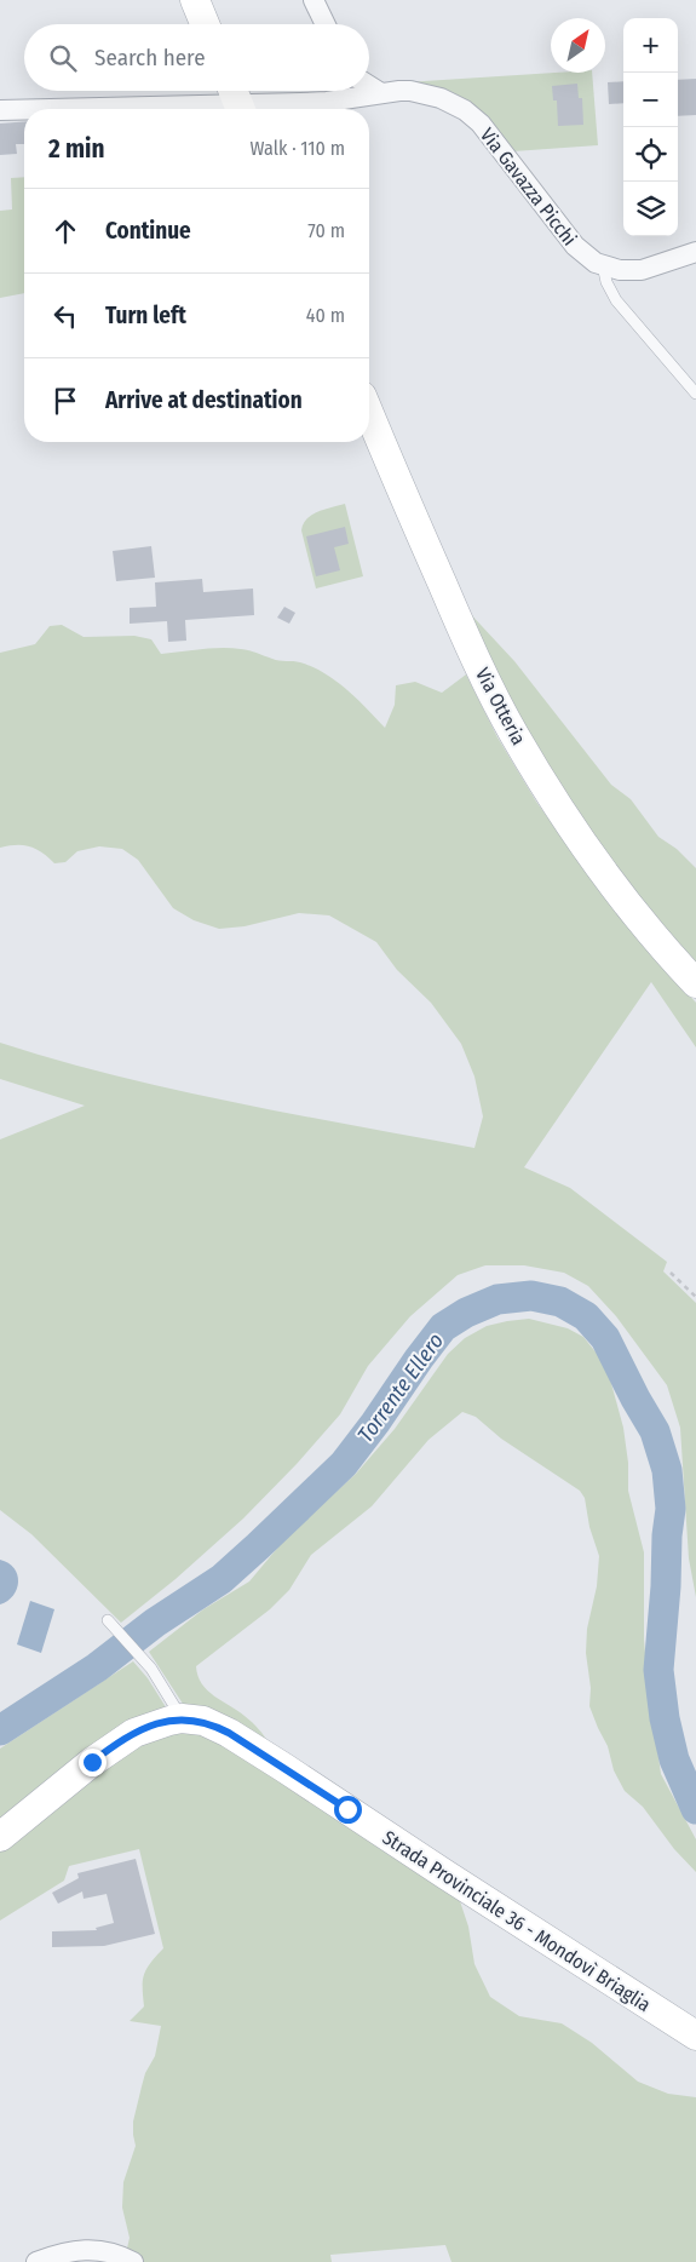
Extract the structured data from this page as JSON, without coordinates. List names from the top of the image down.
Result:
{
  "streets": {
    "street": ["Via Gavazza Picchi", "Via Otteria", "Strada Provinciale 36 - Mondovì Briaglia"]
  },
  "water": ["Torrente Ellero"],
  "north": "top right",
  "page": {
    "map_buttons": ["+", "−"],
    "search": "Search here",
    "heading": ["2 min", "Walk · 110 m"],
    "list": [
      ["Continue", "70 m"],
      ["Turn left", "40 m"],
      "Arrive at destination"
    ]
  }
}
